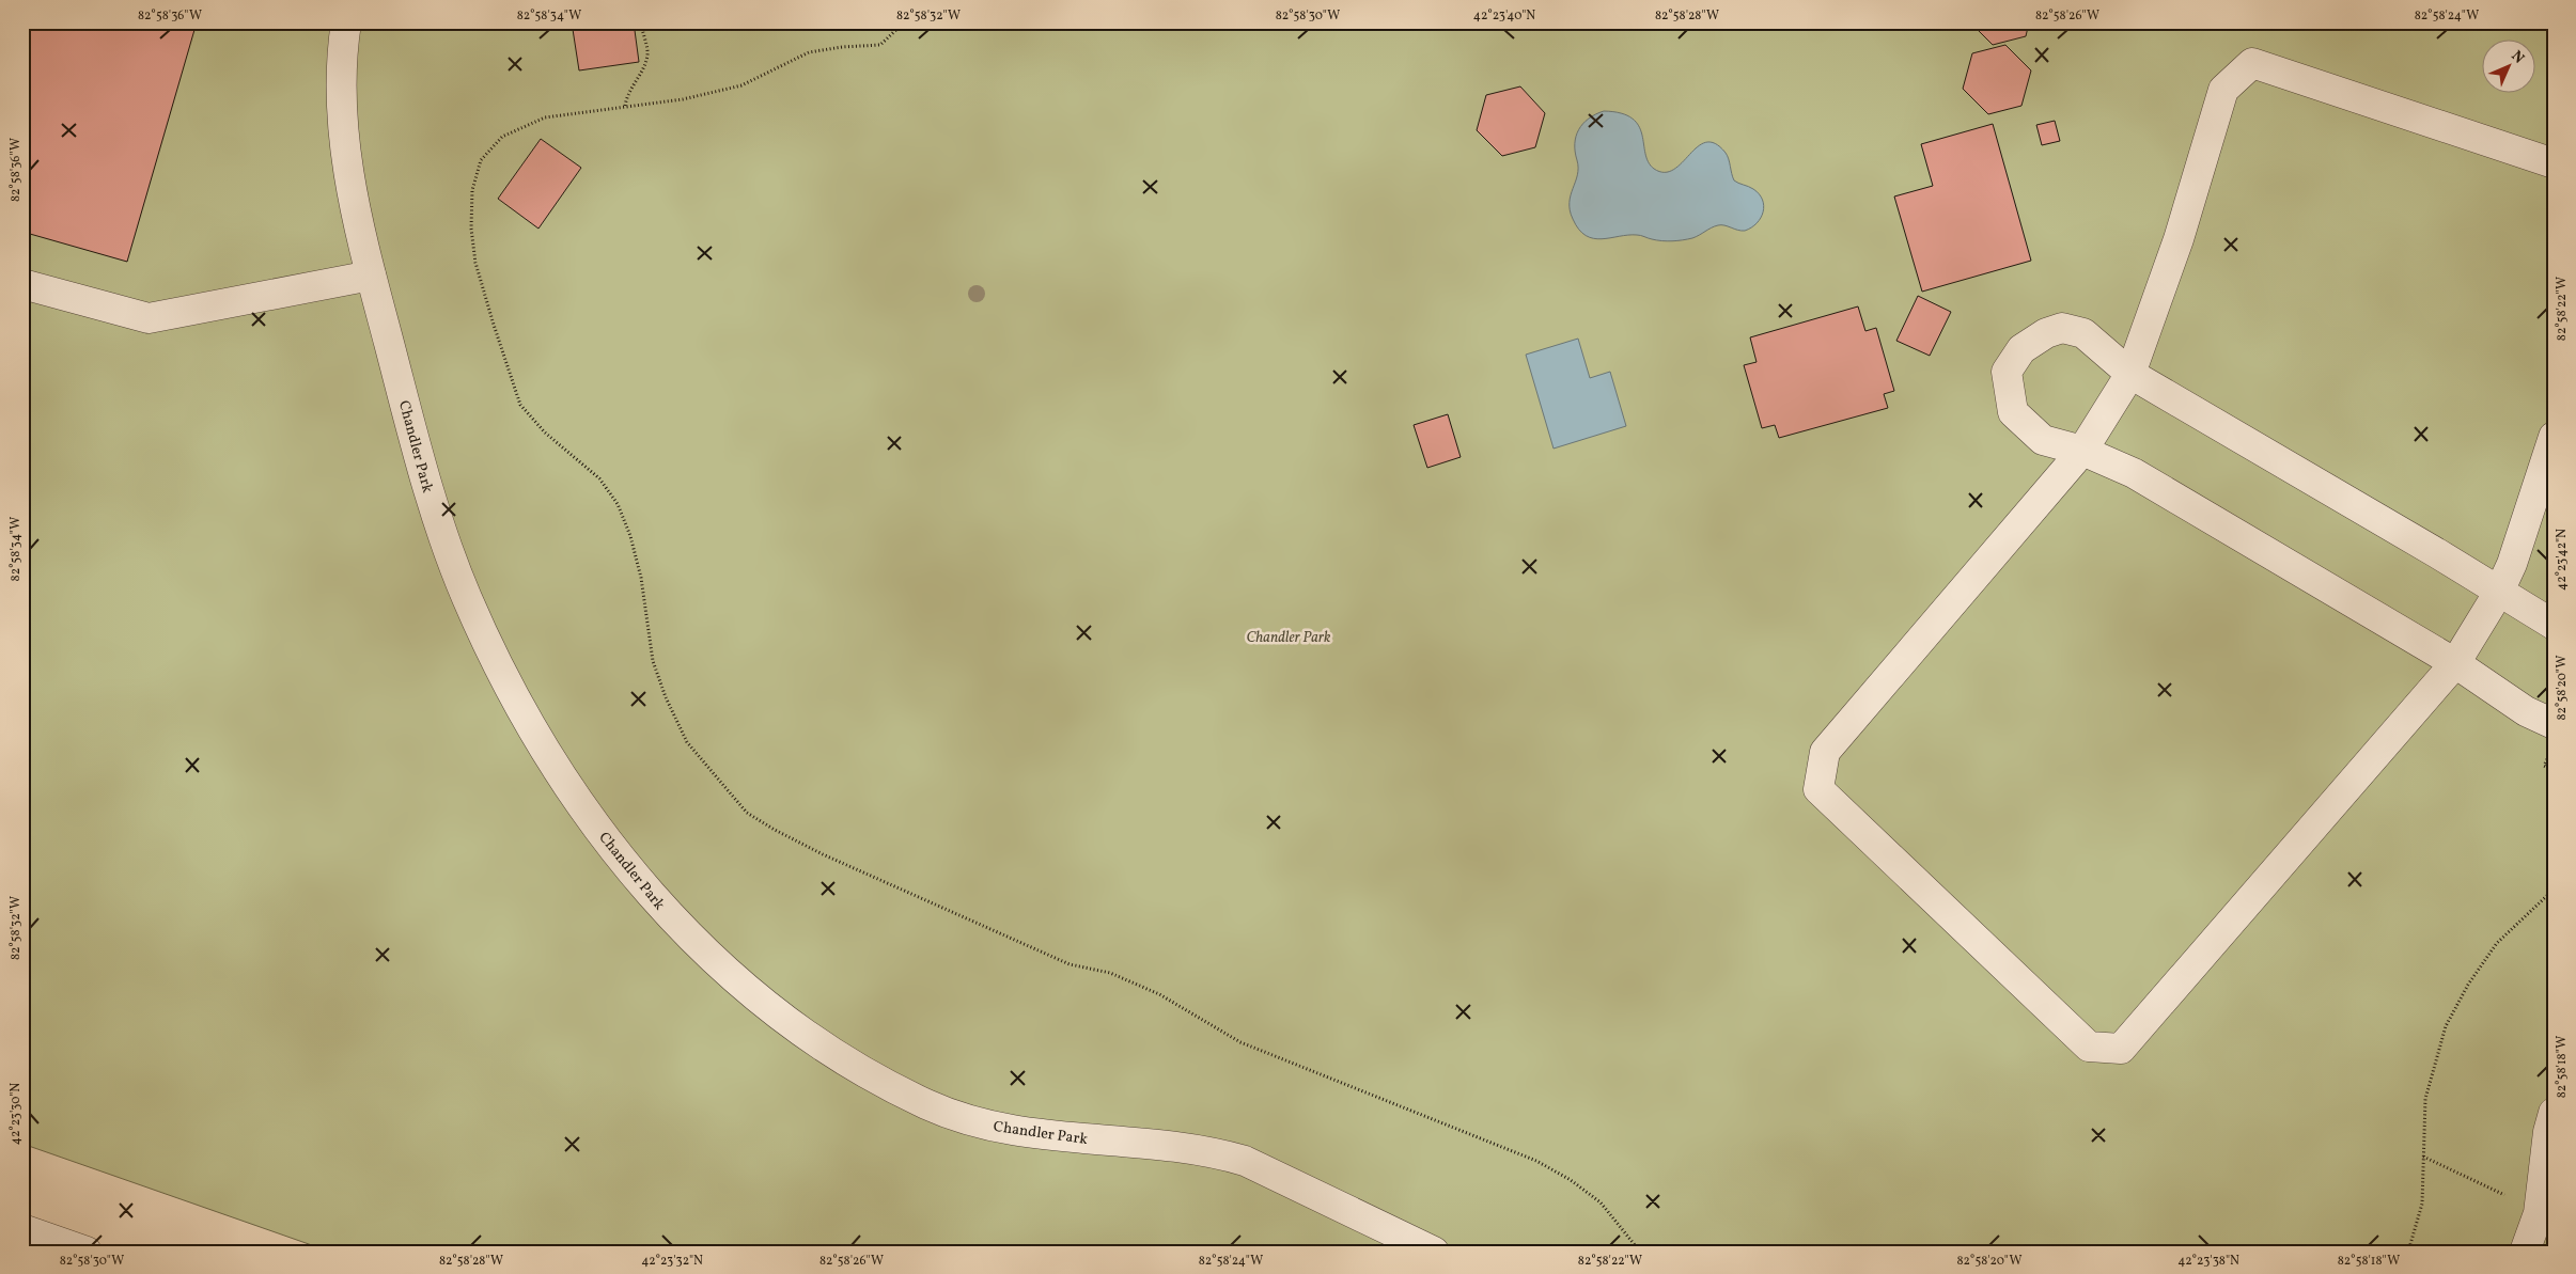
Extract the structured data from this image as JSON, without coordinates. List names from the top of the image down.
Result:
{
  "streets": {
    "street": ["Chandler Park"]
  },
  "parks": ["Chandler Park"],
  "north": "top right",
  "coordinates": [
    "82°58'36\"W",
    "82°58'34\"W",
    "82°58'32\"W",
    "82°58'30\"W",
    "42°23'40\"N",
    "82°58'28\"W",
    "82°58'26\"W",
    "82°58'24\"W",
    "82°58'22\"W",
    "42°23'42\"N",
    "82°58'20\"W",
    "82°58'18\"W",
    "42°23'30\"N",
    "42°23'32\"N",
    "42°23'38\"N"
  ]
}
